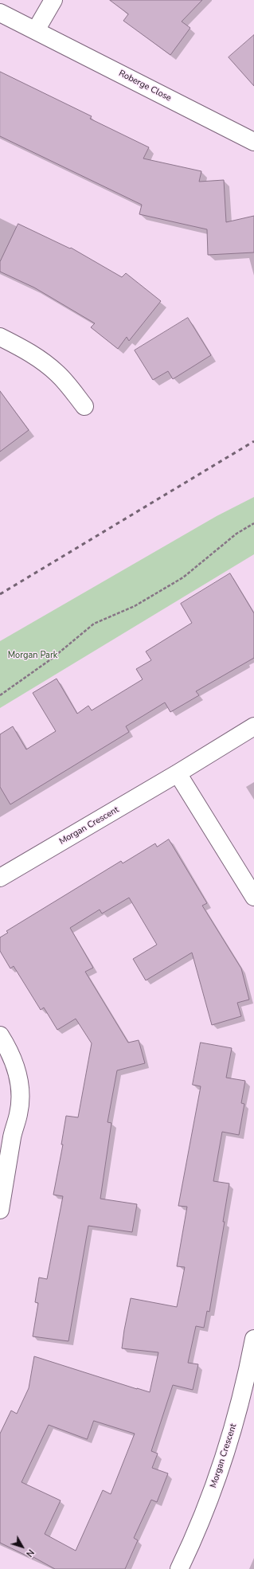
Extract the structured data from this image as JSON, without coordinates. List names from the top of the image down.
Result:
{
  "streets": {
    "street": ["Roberge Close", "Morgan Crescent"]
  },
  "parks": ["Morgan Park"],
  "north": "bottom right"
}
